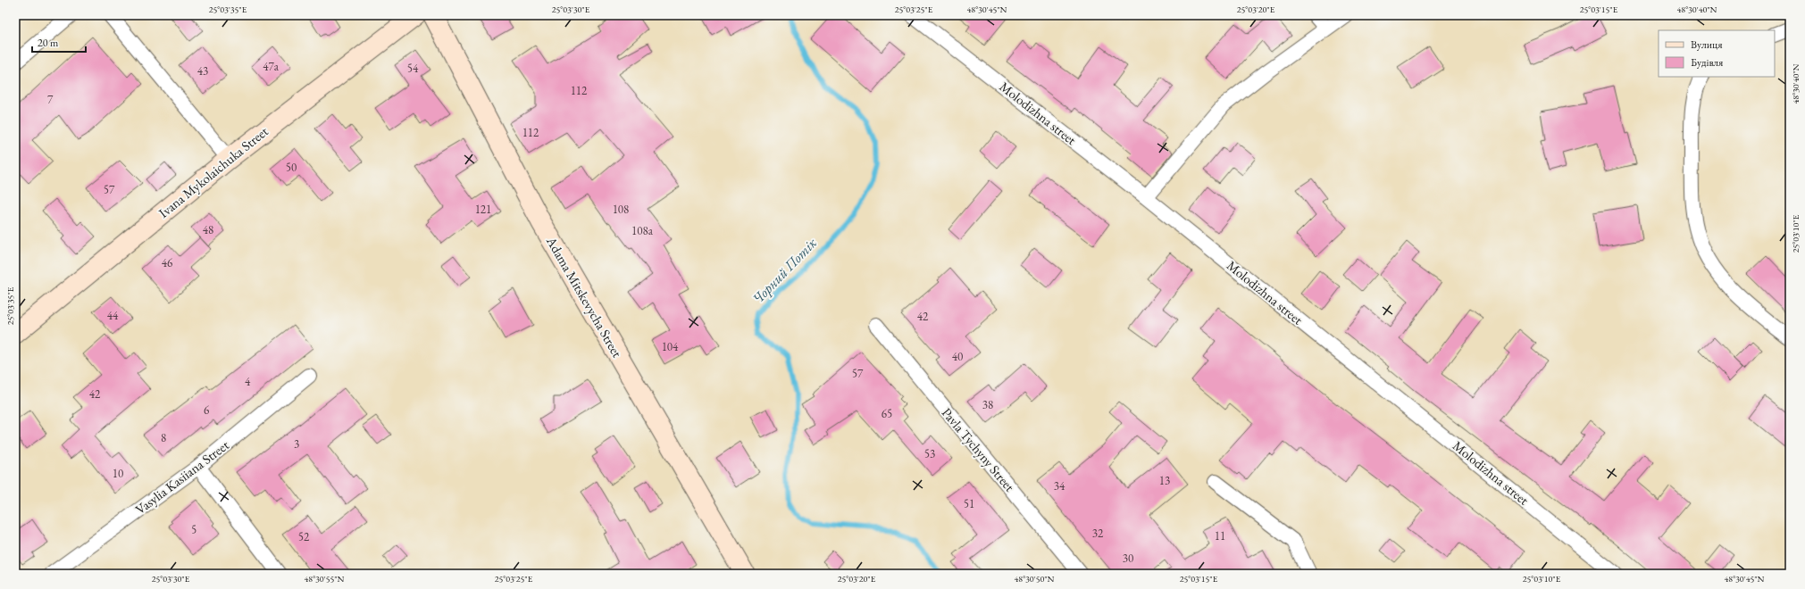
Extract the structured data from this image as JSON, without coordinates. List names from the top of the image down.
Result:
{
  "streets": {
    "street": [
      "Molodizhna street",
      "Ivana Mykolaichuka Street",
      "Adama Mitskevycha Street",
      "Pavla Tychyny Street",
      "Vasylia Kasiiana Street"
    ]
  },
  "water": ["Чорний Потік"],
  "house_numbers": [
    "47а",
    "54",
    "43",
    "112",
    "7",
    "112",
    "50",
    "57",
    "121",
    "108",
    "48",
    "108а",
    "46",
    "44",
    "42",
    "104",
    "40",
    "57",
    "4",
    "42",
    "38",
    "6",
    "65",
    "8",
    "3",
    "53",
    "10",
    "13",
    "34",
    "51",
    "5",
    "32",
    "11",
    "52",
    "30"
  ],
  "legend": ["Вулиця", "Будівля"],
  "scale_bar": "20 m",
  "coordinates": [
    "25°03'35\"E",
    "25°03'30\"E",
    "25°03'25\"E",
    "48°30'45\"N",
    "25°03'20\"E",
    "25°03'15\"E",
    "48°30'40\"N",
    "25°03'10\"E",
    "48°30'55\"N",
    "48°30'50\"N"
  ]
}
